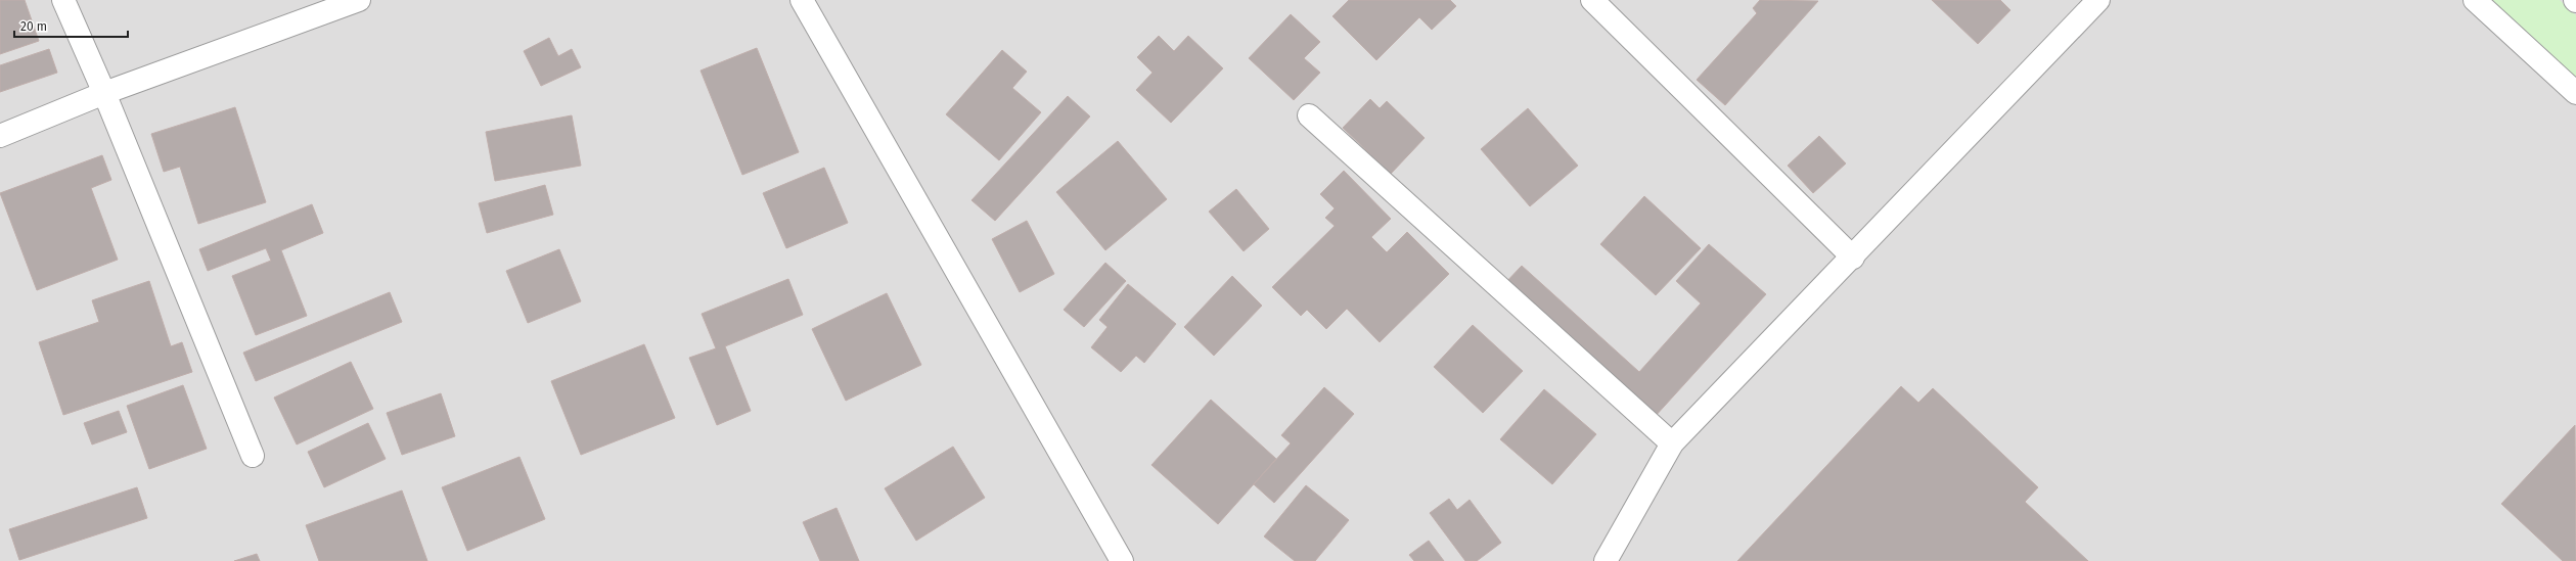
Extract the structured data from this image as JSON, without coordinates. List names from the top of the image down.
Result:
{
  "scale_bar": "20 m"
}
